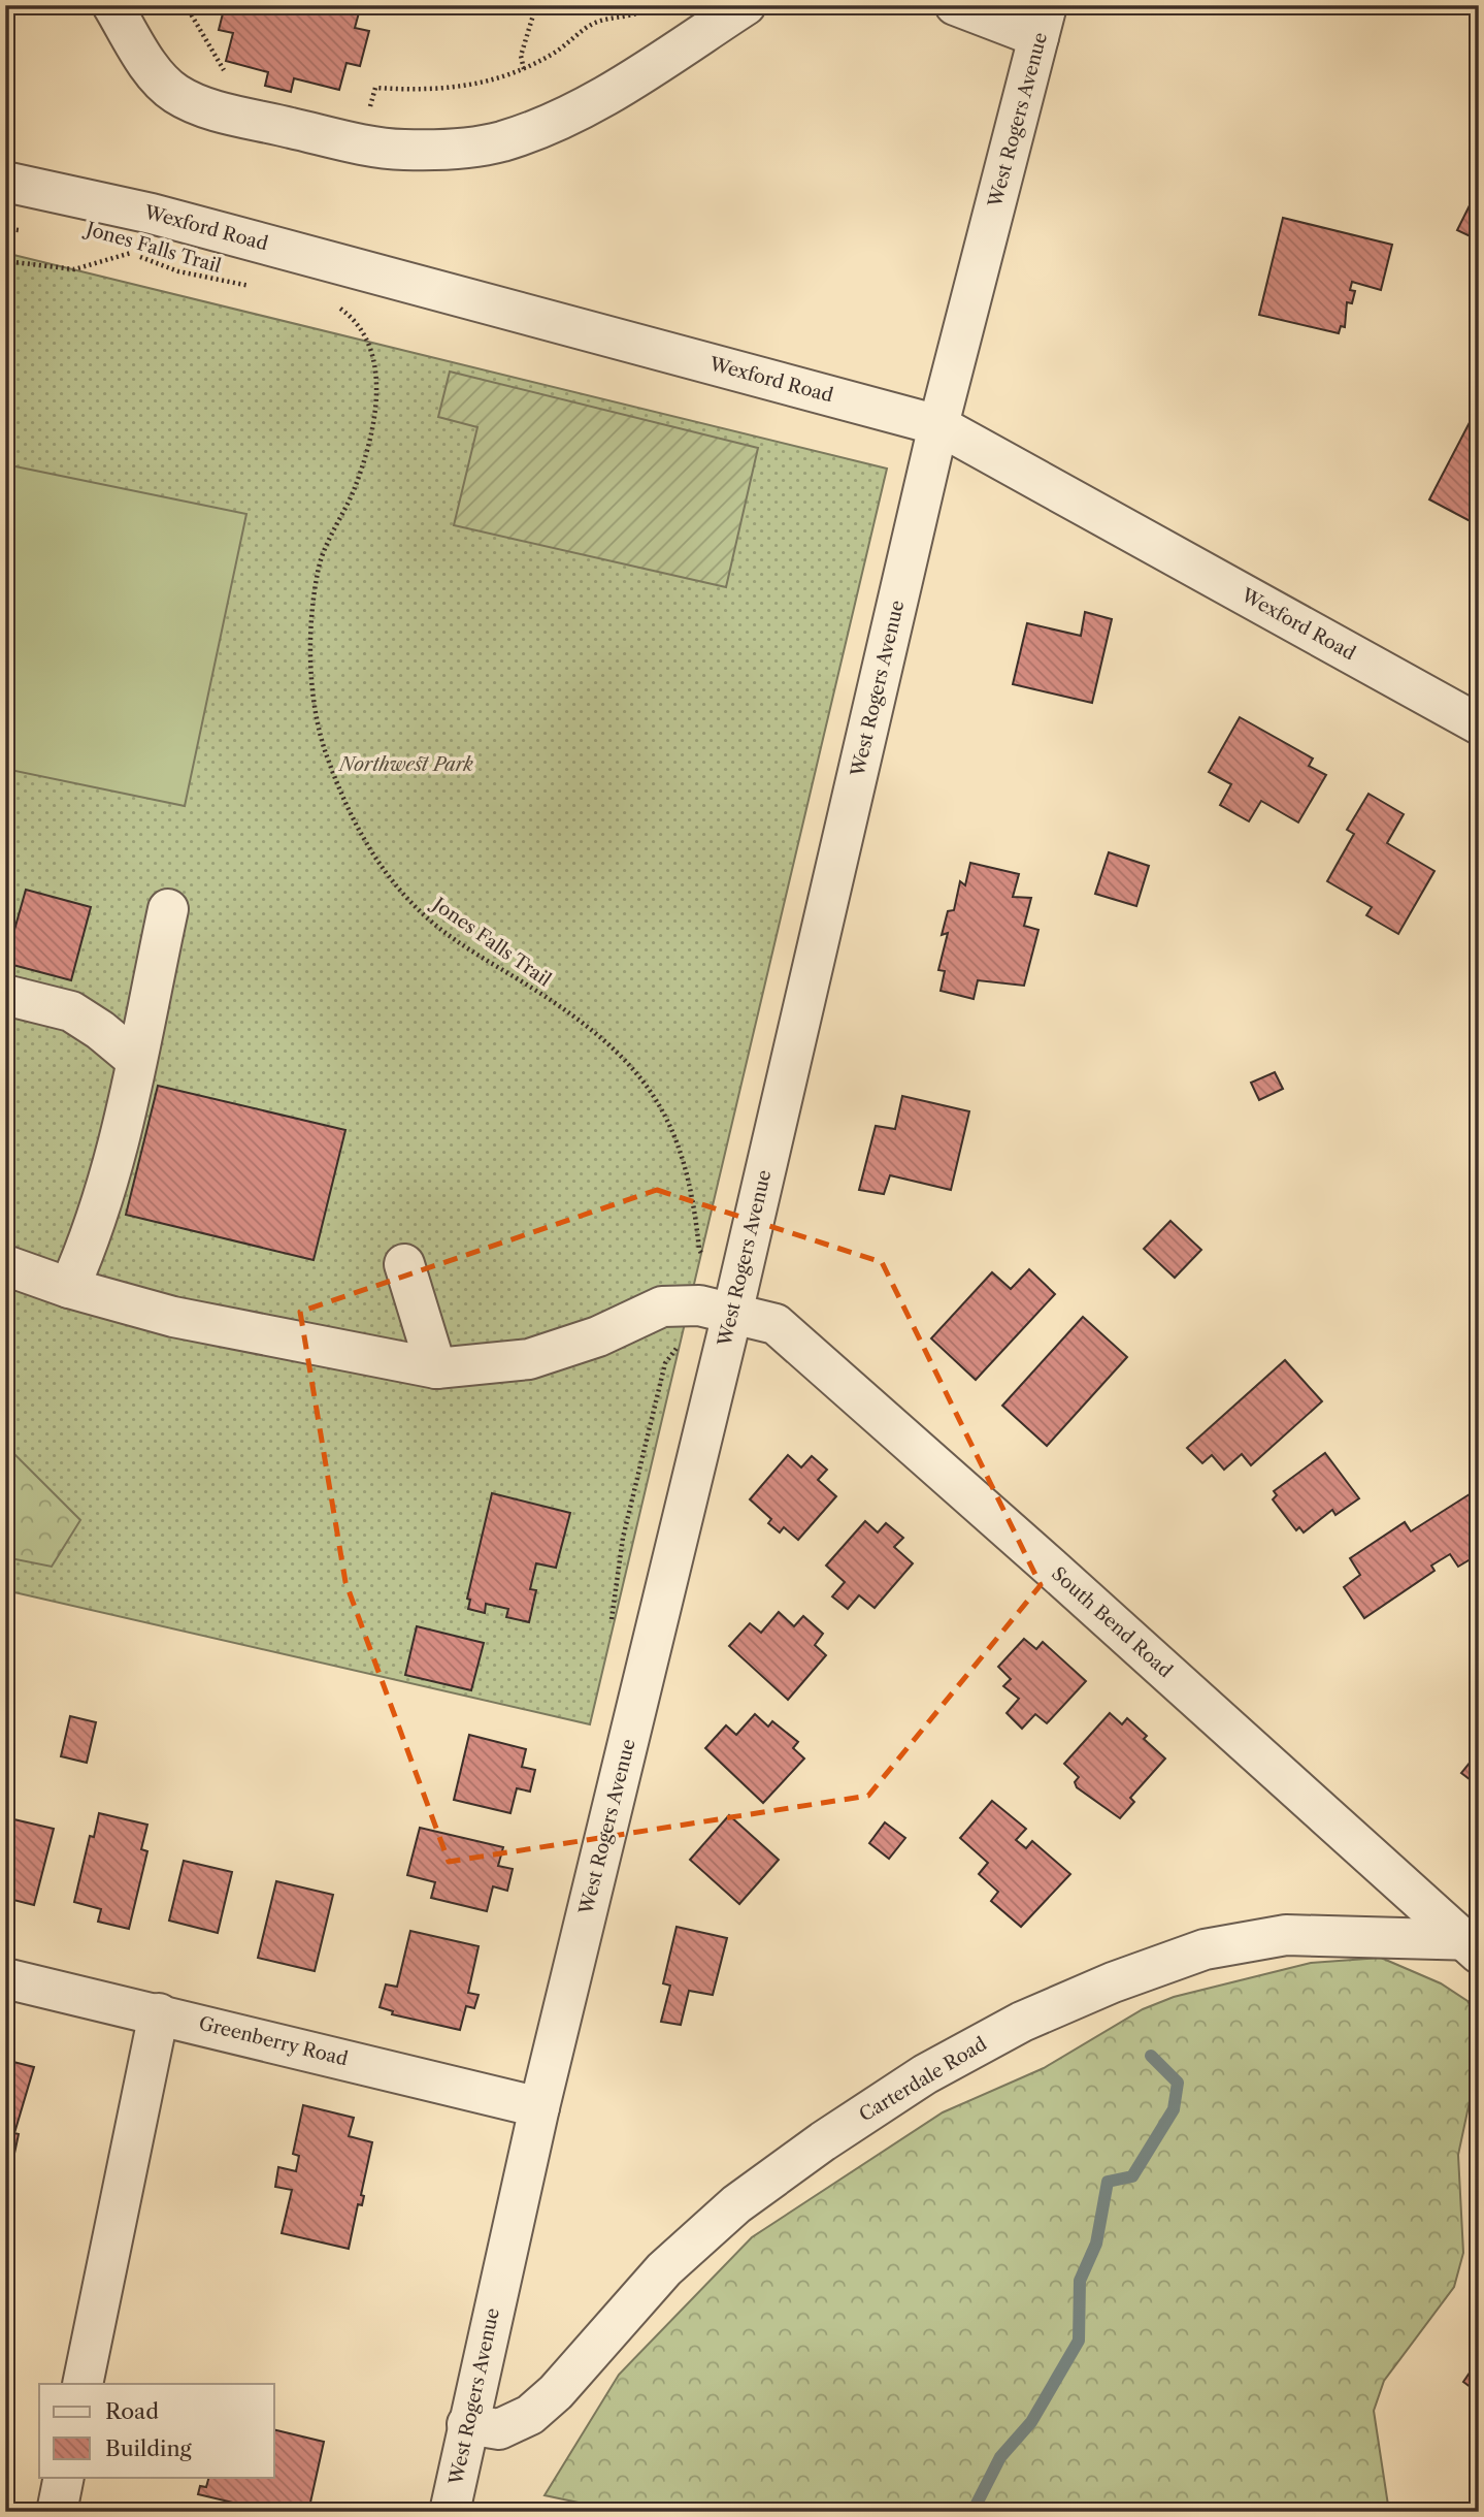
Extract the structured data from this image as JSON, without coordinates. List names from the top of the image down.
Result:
{
  "streets": {
    "street": [
      "West Rogers Avenue",
      "Wexford Road",
      "South Bend Road",
      "Greenberry Road",
      "Carterdale Road"
    ],
    "path": ["Jones Falls Trail"]
  },
  "crossings": [
    ["West Rogers Avenue", "Wexford Road"],
    ["West Rogers Avenue", "South Bend Road"],
    ["West Rogers Avenue", "Greenberry Road"],
    ["West Rogers Avenue", "Carterdale Road"],
    ["South Bend Road", "Carterdale Road"]
  ],
  "parks": ["Northwest Park"],
  "legend": ["Road", "Building"]
}
